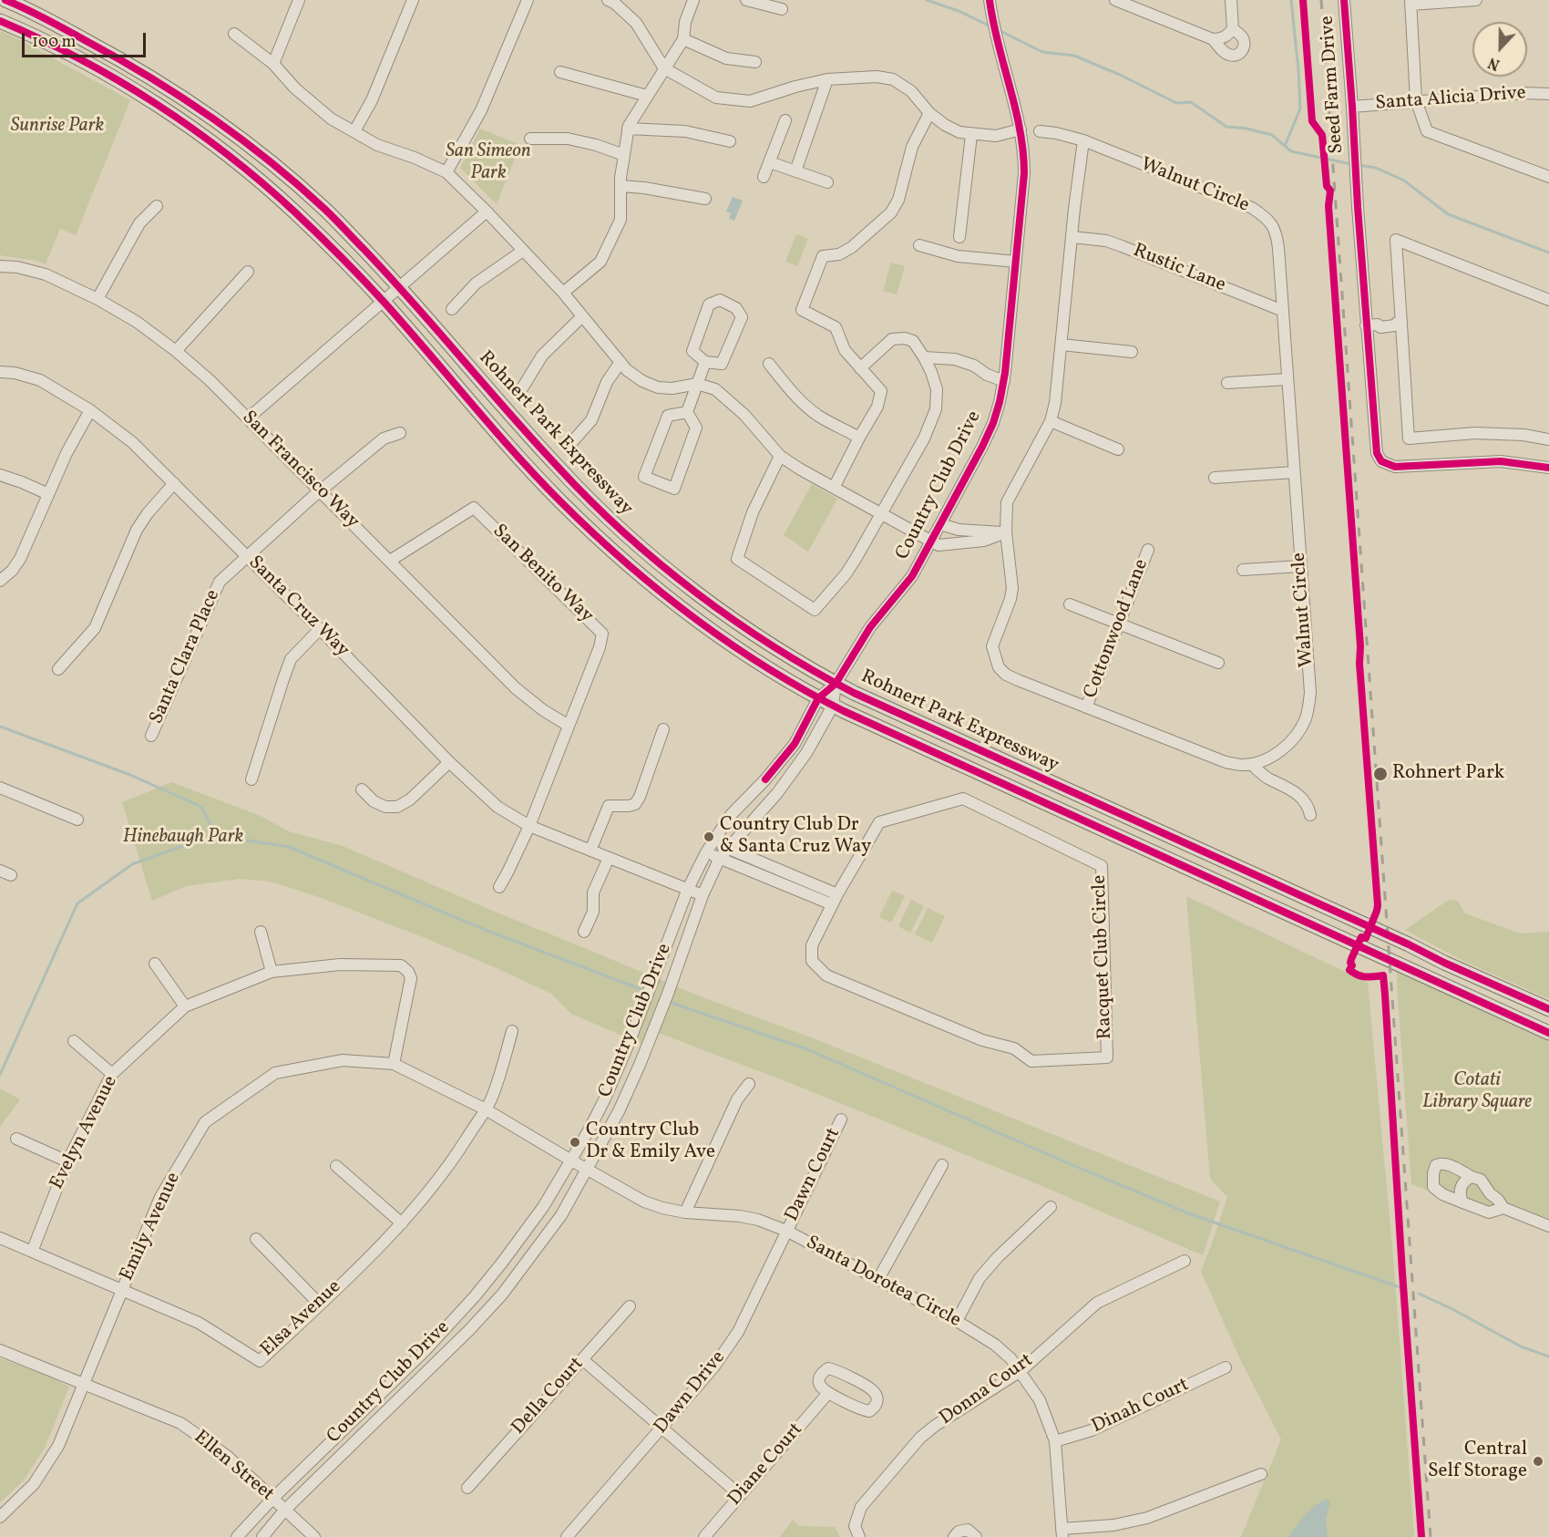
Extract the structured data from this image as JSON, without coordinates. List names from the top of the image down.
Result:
{
  "streets": {
    "main road": ["Rohnert Park Expressway"],
    "street": [
      "Seed Farm Drive",
      "Santa Alicia Drive",
      "Walnut Circle",
      "Rustic Lane",
      "San Francisco Way",
      "Country Club Drive",
      "San Benito Way",
      "Santa Cruz Way",
      "Cottonwood Lane",
      "Santa Clara Place",
      "Racquet Club Circle",
      "Evelyn Avenue",
      "Dawn Court",
      "Emily Avenue",
      "Santa Dorotea Circle",
      "Elsa Avenue",
      "Donna Court",
      "Dawn Drive",
      "Della Court",
      "Dinah Court",
      "Diane Court",
      "Ellen Street"
    ]
  },
  "crossings": [
    ["Seed Farm Drive", "Santa Alicia Drive"],
    ["Walnut Circle", "Rustic Lane"],
    ["Walnut Circle", "Cottonwood Lane"],
    ["Rohnert Park Expressway", "Country Club Drive"],
    ["San Francisco Way", "San Benito Way"],
    ["San Francisco Way", "Santa Clara Place"],
    ["Country Club Drive", "Santa Cruz Way"],
    ["Country Club Drive", "Emily Avenue"],
    ["Country Club Drive", "Santa Dorotea Circle"],
    ["Country Club Drive", "Ellen Street"],
    ["San Benito Way", "Santa Cruz Way"],
    ["Santa Cruz Way", "Santa Clara Place"],
    ["Evelyn Avenue", "Emily Avenue"],
    ["Evelyn Avenue", "Elsa Avenue"],
    ["Dawn Court", "Santa Dorotea Circle"],
    ["Dawn Court", "Dawn Drive"],
    ["Emily Avenue", "Santa Dorotea Circle"],
    ["Emily Avenue", "Elsa Avenue"],
    ["Emily Avenue", "Ellen Street"],
    ["Santa Dorotea Circle", "Donna Court"],
    ["Santa Dorotea Circle", "Dawn Drive"],
    ["Santa Dorotea Circle", "Dinah Court"]
  ],
  "parks": [
    "Sunrise Park",
    "San Simeon Park",
    "Hinebaugh Park",
    "Cotati Library Square"
  ],
  "places": [
    "Rohnert Park",
    "Country Club Dr & Santa Cruz Way",
    "Country Club Dr & Emily Ave",
    "Central Self Storage"
  ],
  "scale_bar": "100 m",
  "north": "bottom"
}
